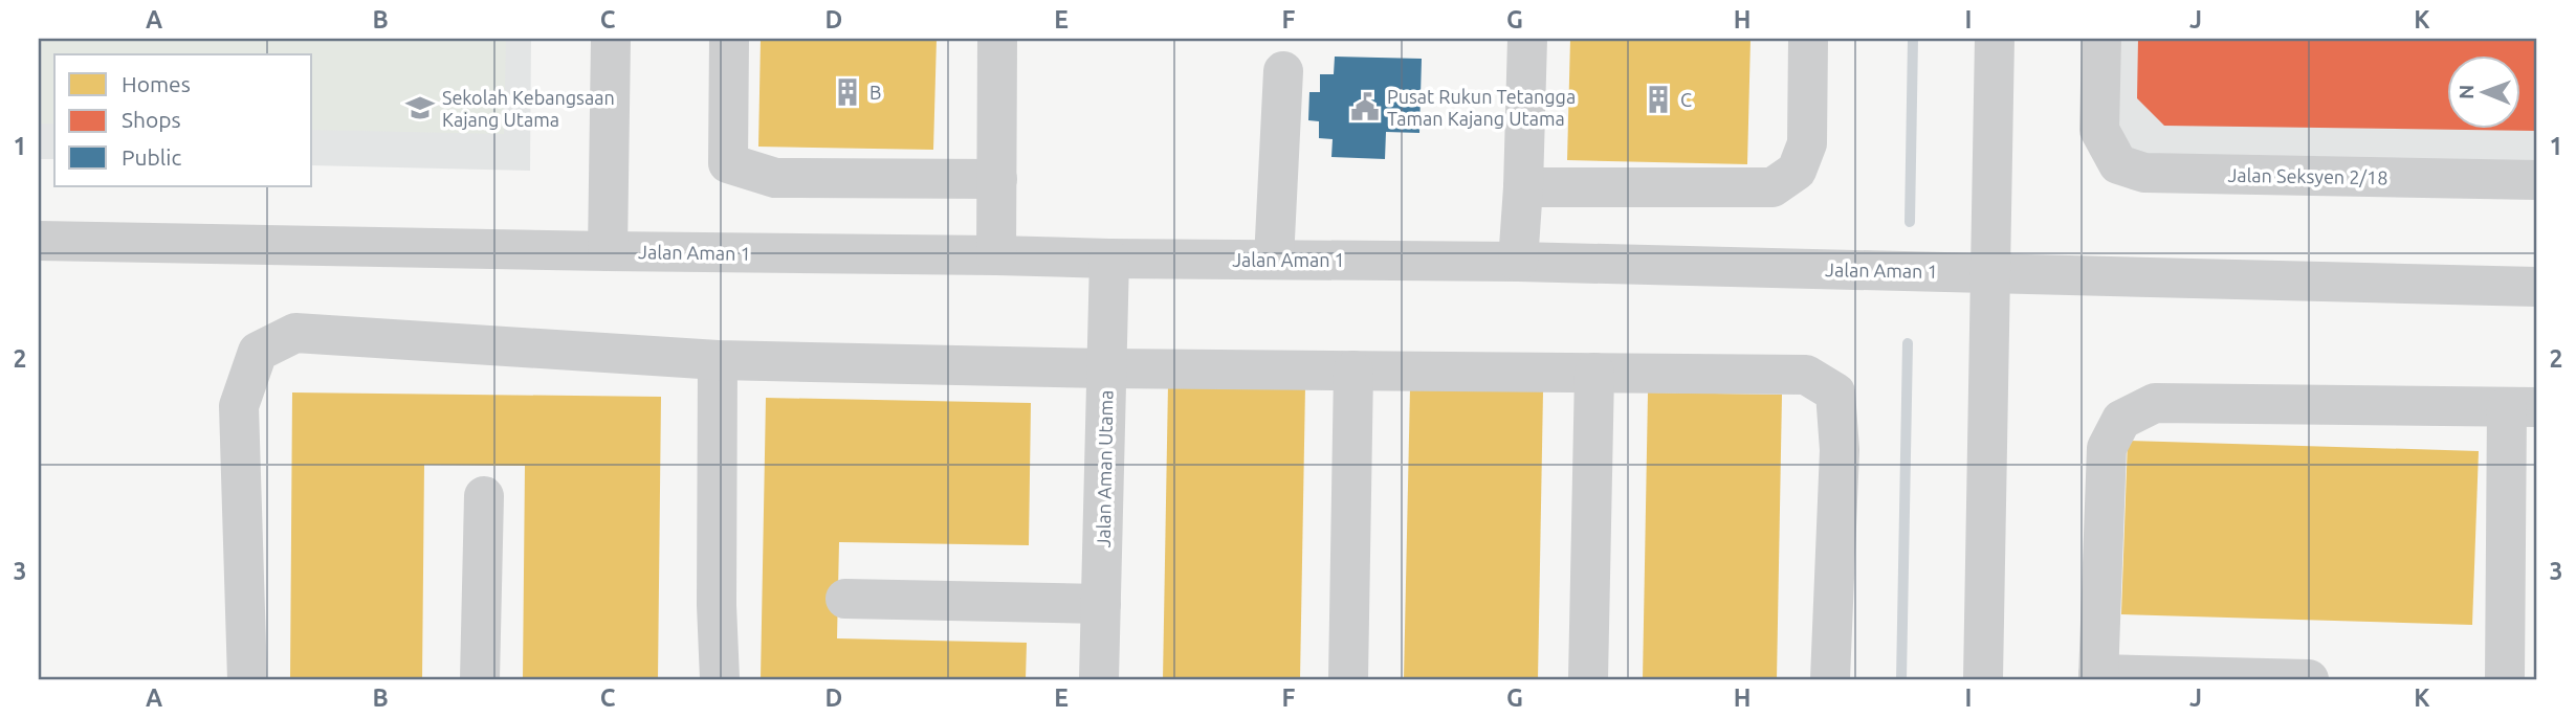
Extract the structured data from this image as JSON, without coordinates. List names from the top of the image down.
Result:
{
  "streets": {
    "street": ["Jalan Seksyen 2/18", "Jalan Aman 1", "Jalan Aman Utama"]
  },
  "crossings": [
    ["Jalan Aman 1", "Jalan Aman Utama"]
  ],
  "places": {
    "building": ["B", "C"],
    "public building": ["Pusat Rukun Tetangga Taman Kajang Utama"],
    "school or university": ["Sekolah Kebangsaan Kajang Utama"]
  },
  "legend": ["Homes", "Shops", "Public"],
  "north": "left",
  "grid": {
    "columns": [
      "A",
      "B",
      "C",
      "D",
      "E",
      "F",
      "G",
      "H",
      "I",
      "J",
      "K"
    ],
    "rows": ["1", "2", "3"]
  }
}
